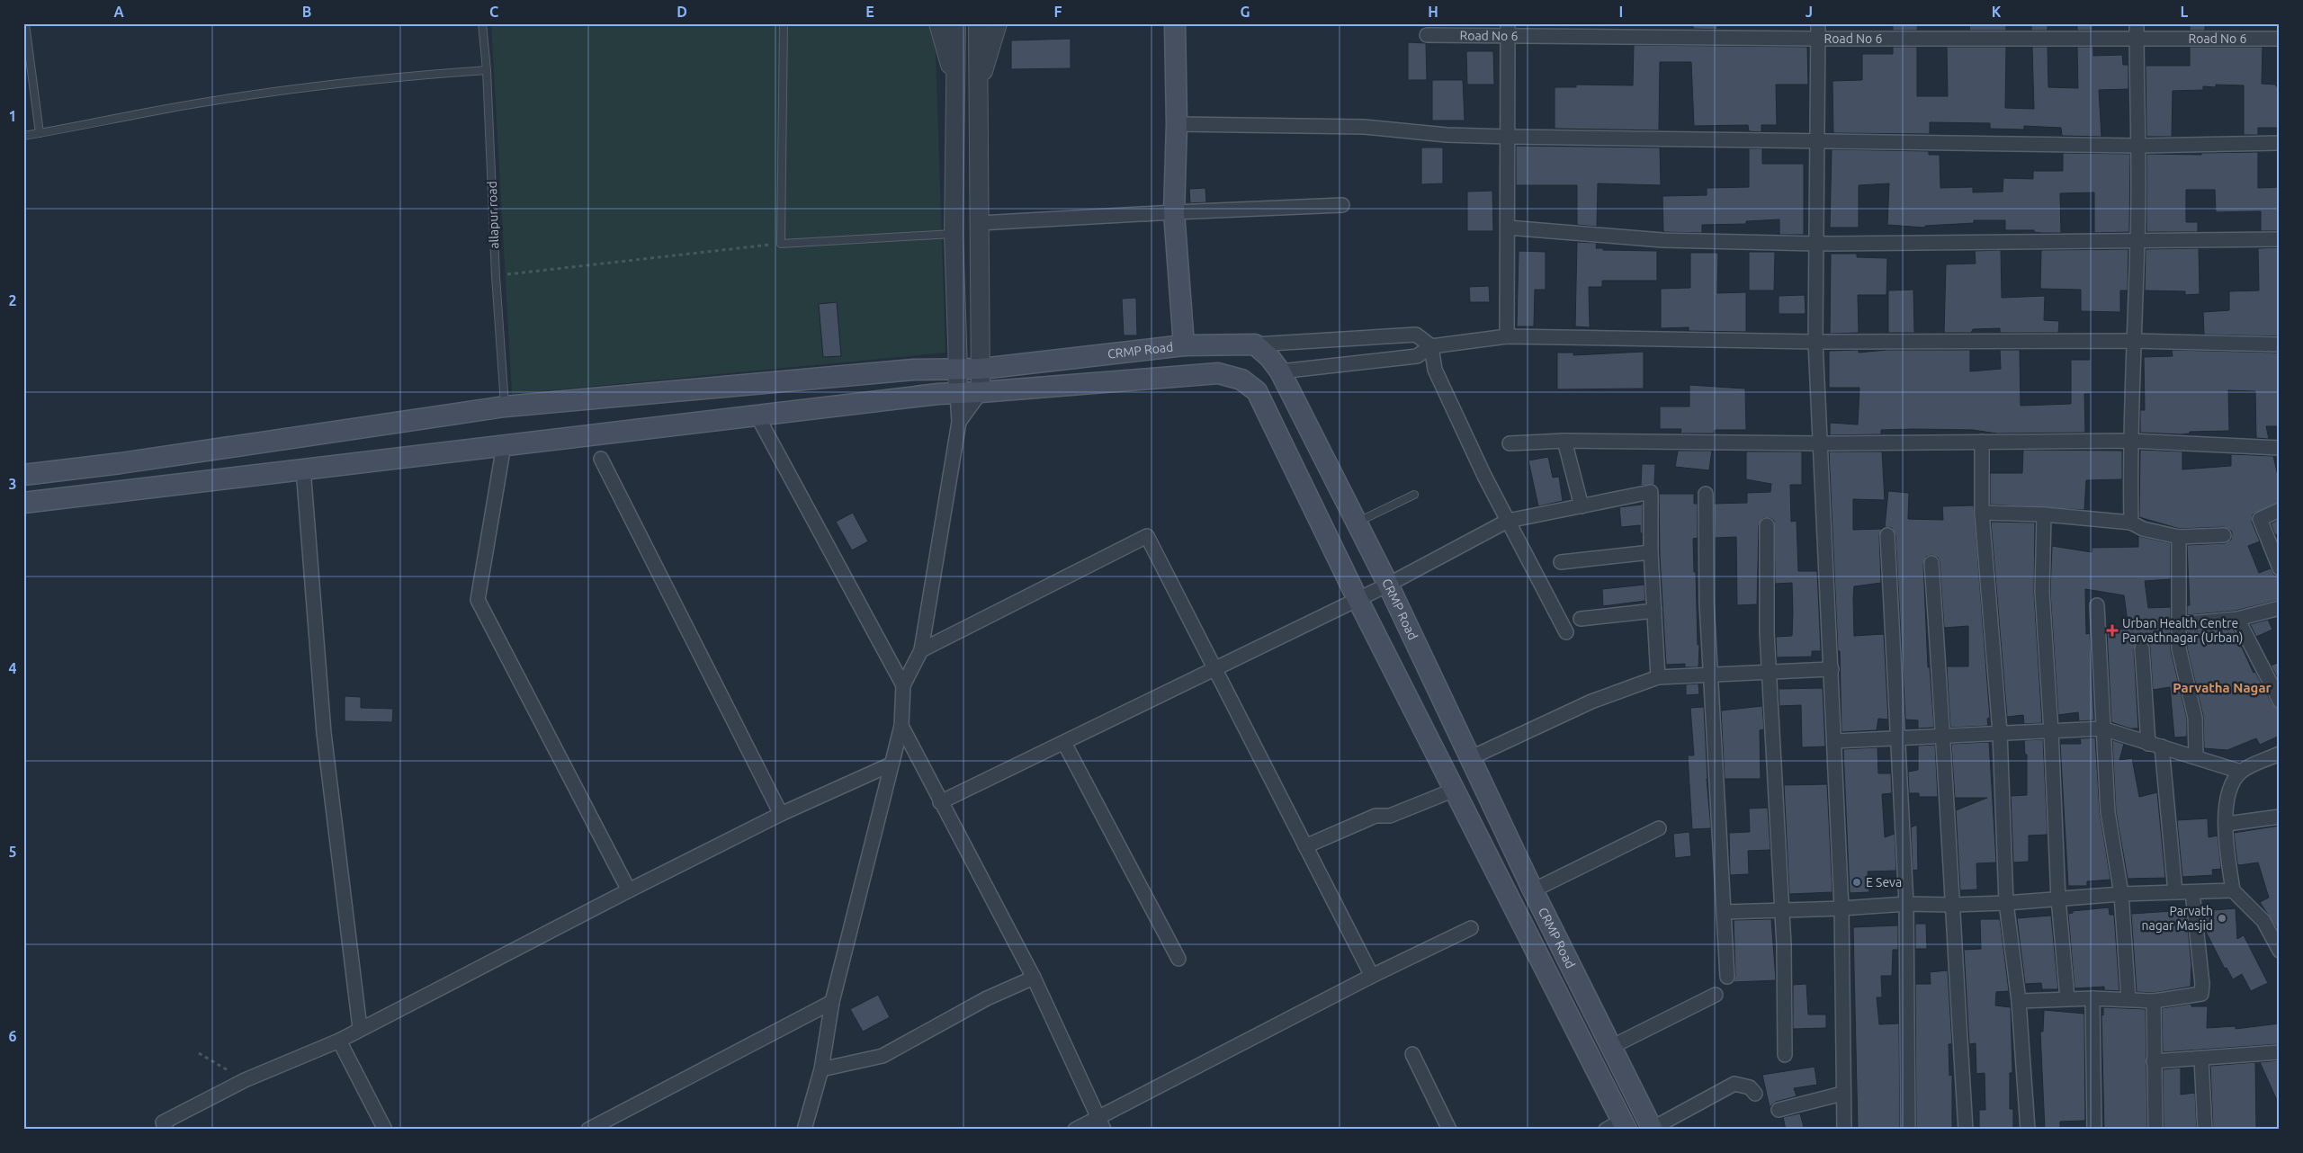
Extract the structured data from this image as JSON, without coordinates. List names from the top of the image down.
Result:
{
  "streets": {
    "main road": ["CRMP Road"],
    "street": ["Road No 6"],
    "lane": ["allapur road"]
  },
  "crossings": [
    ["allapur road", "CRMP Road"]
  ],
  "districts": ["Parvatha Nagar"],
  "places": {
    "health": ["Urban Health Centre Parvathnagar (Urban)"],
    "other": ["E Seva", "Parvath nagar Masjid"]
  },
  "grid": {
    "columns": [
      "A",
      "B",
      "C",
      "D",
      "E",
      "F",
      "G",
      "H",
      "I",
      "J",
      "K",
      "L"
    ],
    "rows": [
      "1",
      "2",
      "3",
      "4",
      "5",
      "6"
    ]
  }
}
